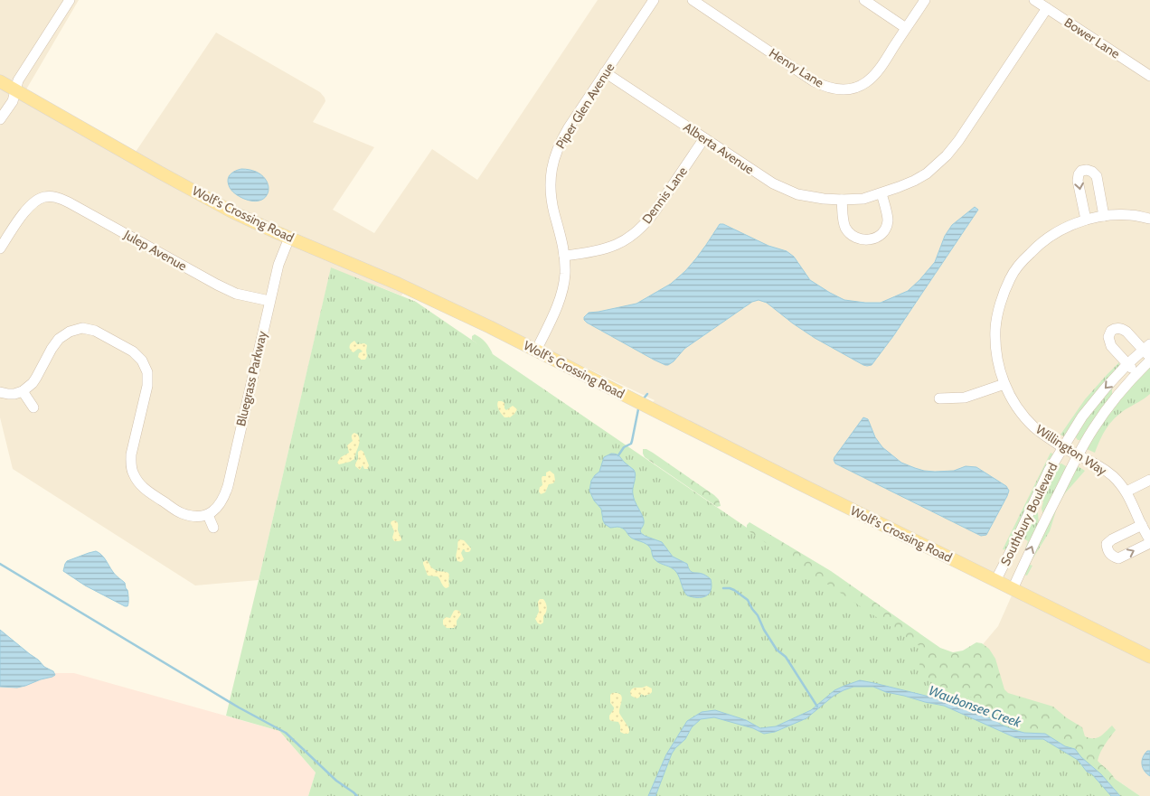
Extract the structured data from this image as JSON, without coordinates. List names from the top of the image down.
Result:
{
  "streets": {
    "main road": ["Wolf's Crossing Road"],
    "street": [
      "Bower Lane",
      "Henry Lane",
      "Piper Glen Avenue",
      "Alberta Avenue",
      "Dennis Lane",
      "Julep Avenue",
      "Bluegrass Parkway",
      "Willington Way",
      "Southbury Boulevard"
    ]
  },
  "crossings": [
    ["Bower Lane", "Alberta Avenue"],
    ["Piper Glen Avenue", "Alberta Avenue"],
    ["Piper Glen Avenue", "Dennis Lane"],
    ["Piper Glen Avenue", "Wolf's Crossing Road"],
    ["Alberta Avenue", "Dennis Lane"],
    ["Wolf's Crossing Road", "Bluegrass Parkway"],
    ["Wolf's Crossing Road", "Southbury Boulevard"],
    ["Julep Avenue", "Bluegrass Parkway"],
    ["Willington Way", "Southbury Boulevard"]
  ],
  "water": ["Waubonsee Creek"]
}
